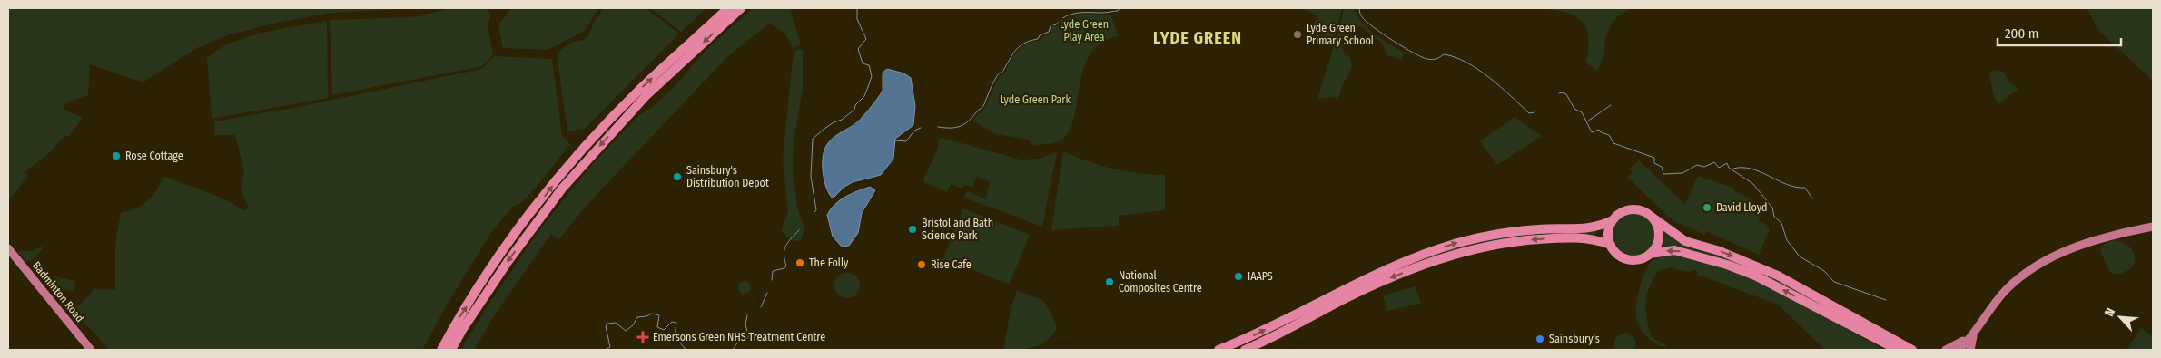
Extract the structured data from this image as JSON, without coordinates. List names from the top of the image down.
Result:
{
  "streets": {
    "main road": ["Badminton Road"]
  },
  "districts": ["LYDE GREEN"],
  "parks": ["Lyde Green Play Area", "Lyde Green Park"],
  "places": {
    "other": [
      "Lyde Green Primary School",
      "Rose Cottage",
      "Sainsbury's Distribution Depot",
      "David Lloyd",
      "Bristol and Bath Science Park",
      "The Folly",
      "Rise Cafe",
      "IAAPS",
      "National Composites Centre",
      "Sainsbury's"
    ],
    "health": ["Emersons Green NHS Treatment Centre"]
  },
  "scale_bar": "200 m",
  "north": "top left"
}
